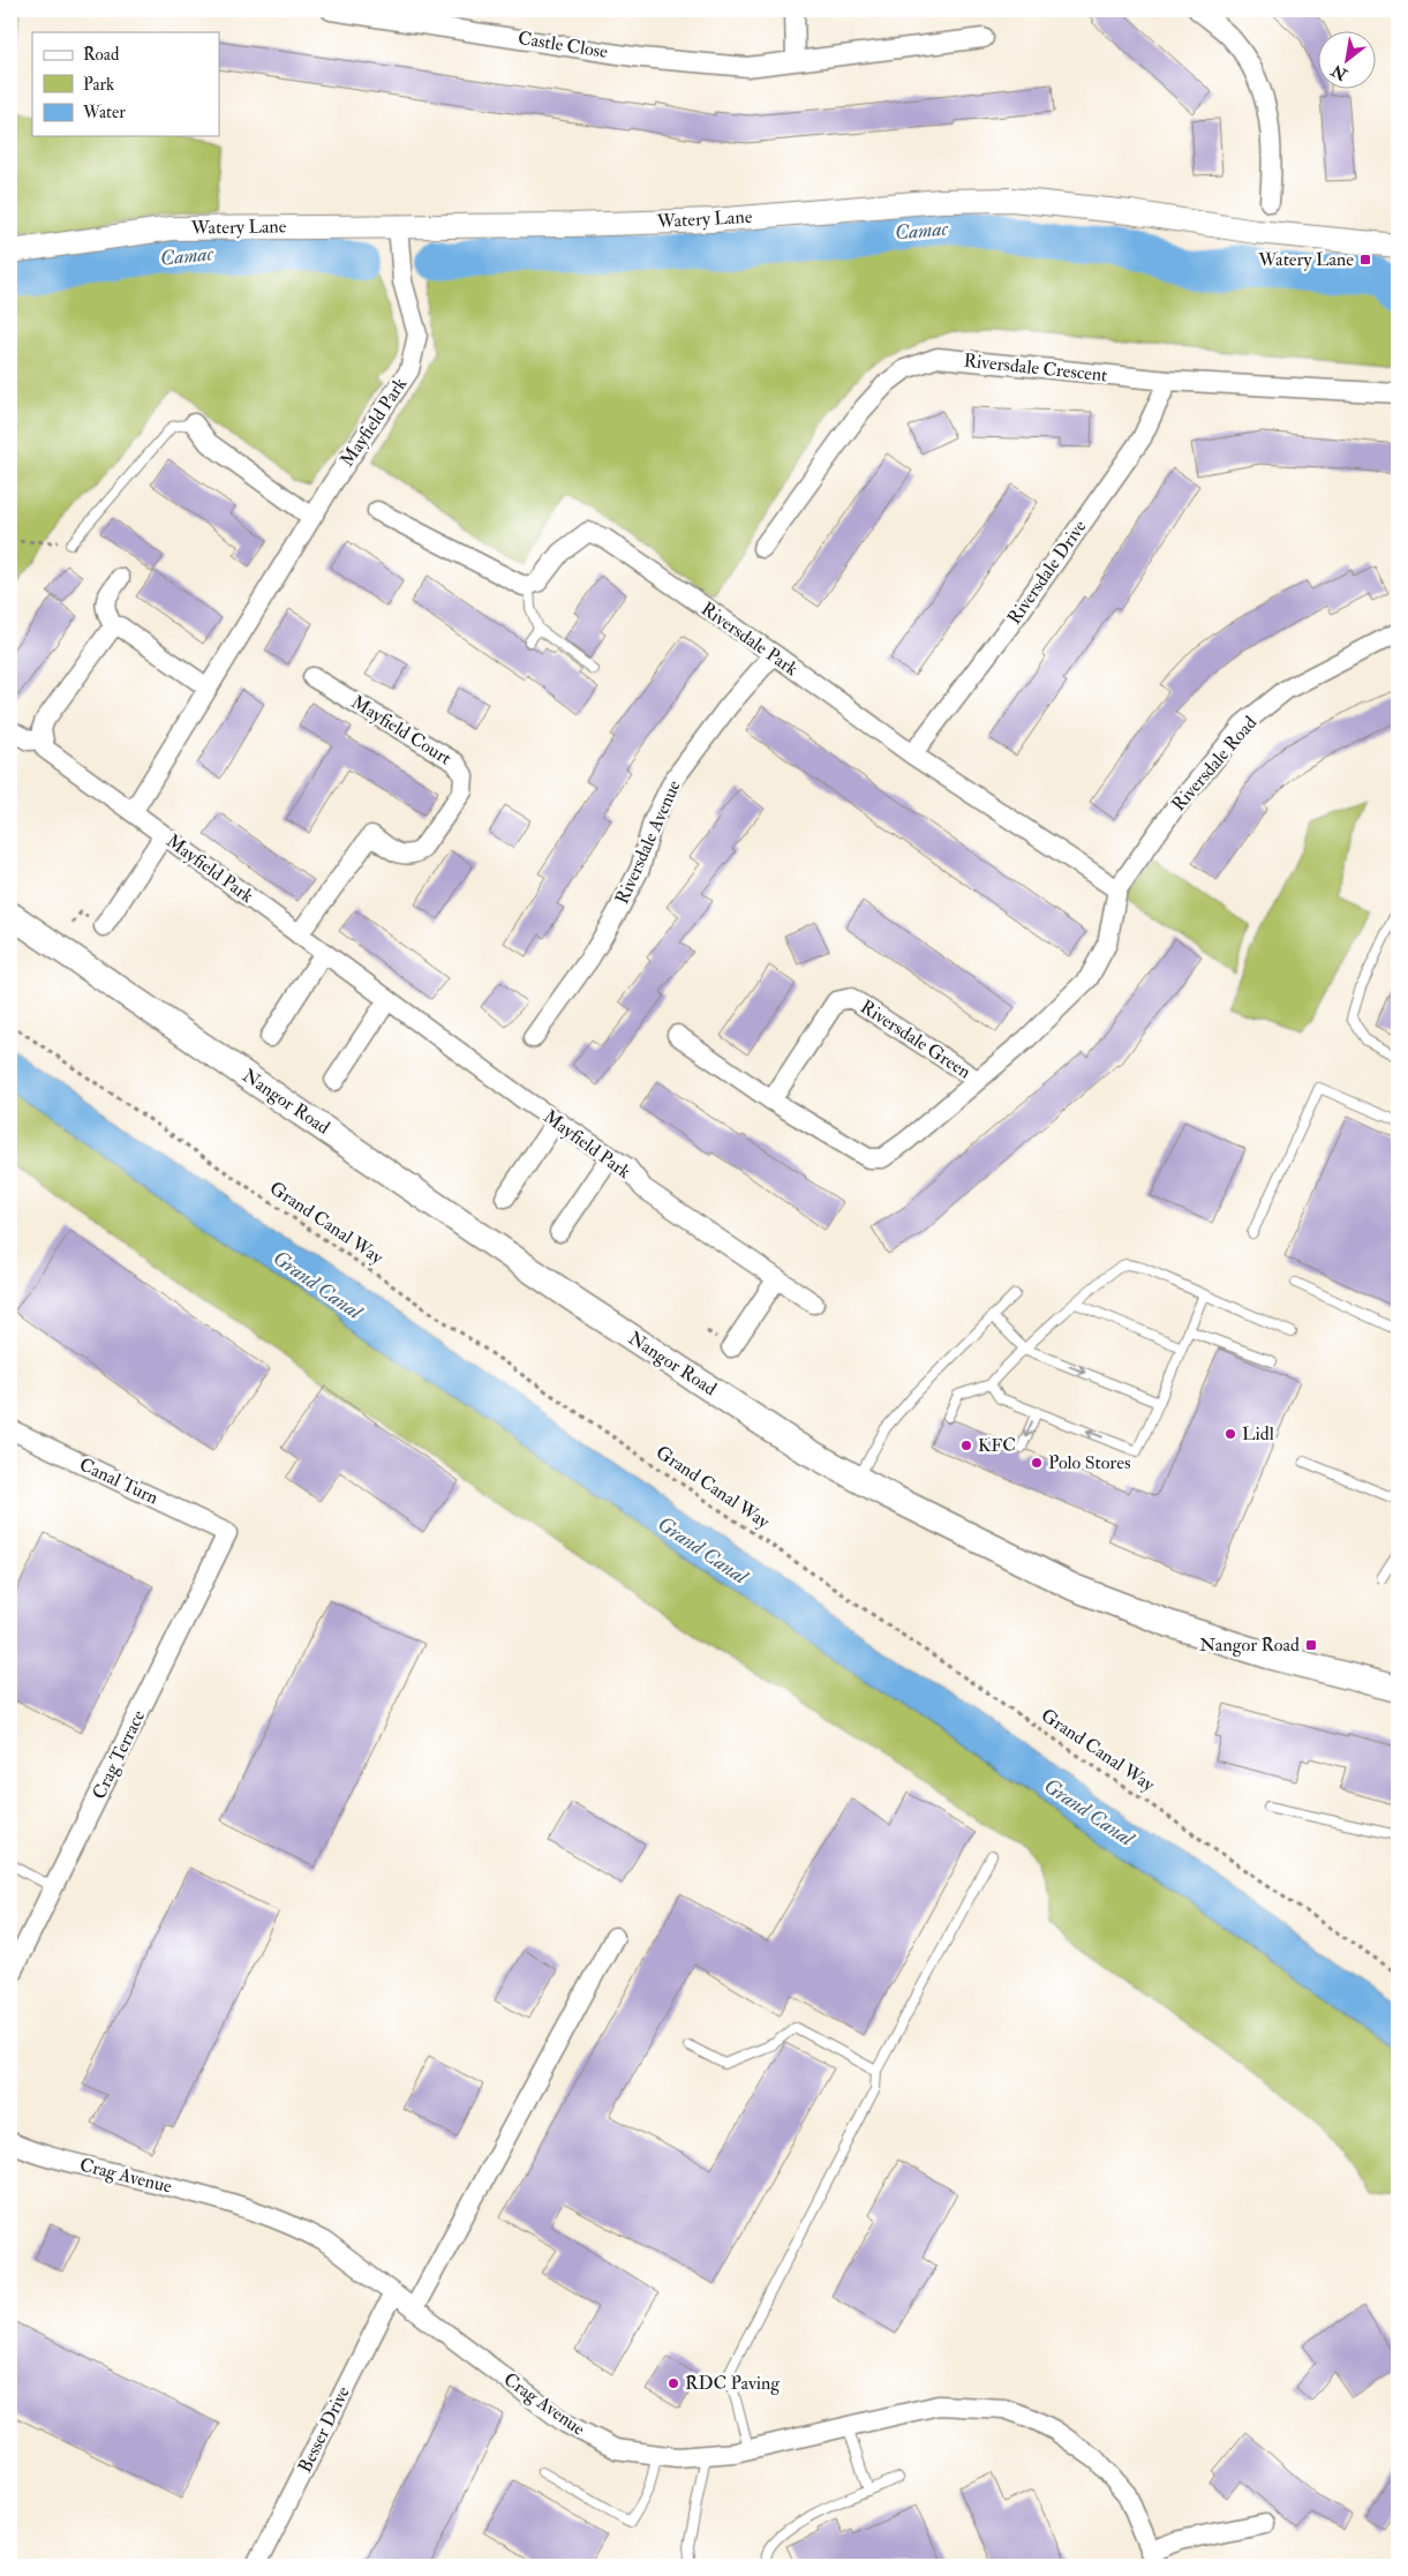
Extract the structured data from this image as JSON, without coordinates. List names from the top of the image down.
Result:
{
  "streets": {
    "main road": ["Nangor Road"],
    "street": [
      "Castle Close",
      "Watery Lane",
      "Riversdale Crescent",
      "Mayfield Park",
      "Riversdale Drive",
      "Riversdale Park",
      "Mayfield Court",
      "Riversdale Road",
      "Riversdale Avenue",
      "Riversdale Green",
      "Canal Turn",
      "Crag Terrace",
      "Crag Avenue",
      "Besser Drive"
    ],
    "path": ["Grand Canal Way"]
  },
  "crossings": [
    ["Watery Lane", "Mayfield Park"],
    ["Riversdale Crescent", "Riversdale Drive"],
    ["Mayfield Park", "Mayfield Court"],
    ["Riversdale Drive", "Riversdale Park"],
    ["Riversdale Park", "Riversdale Road"],
    ["Riversdale Park", "Riversdale Avenue"],
    ["Riversdale Park", "Riversdale Green"],
    ["Riversdale Road", "Riversdale Green"],
    ["Canal Turn", "Crag Terrace"],
    ["Crag Avenue", "Besser Drive"]
  ],
  "water": ["Camac", "Grand Canal"],
  "places": {
    "transit": ["Watery Lane", "Nangor Road"],
    "other": [
      "Lidl",
      "KFC",
      "Polo Stores",
      "RDC Paving"
    ]
  },
  "legend": ["Road", "Park", "Water"],
  "north": "bottom left"
}
